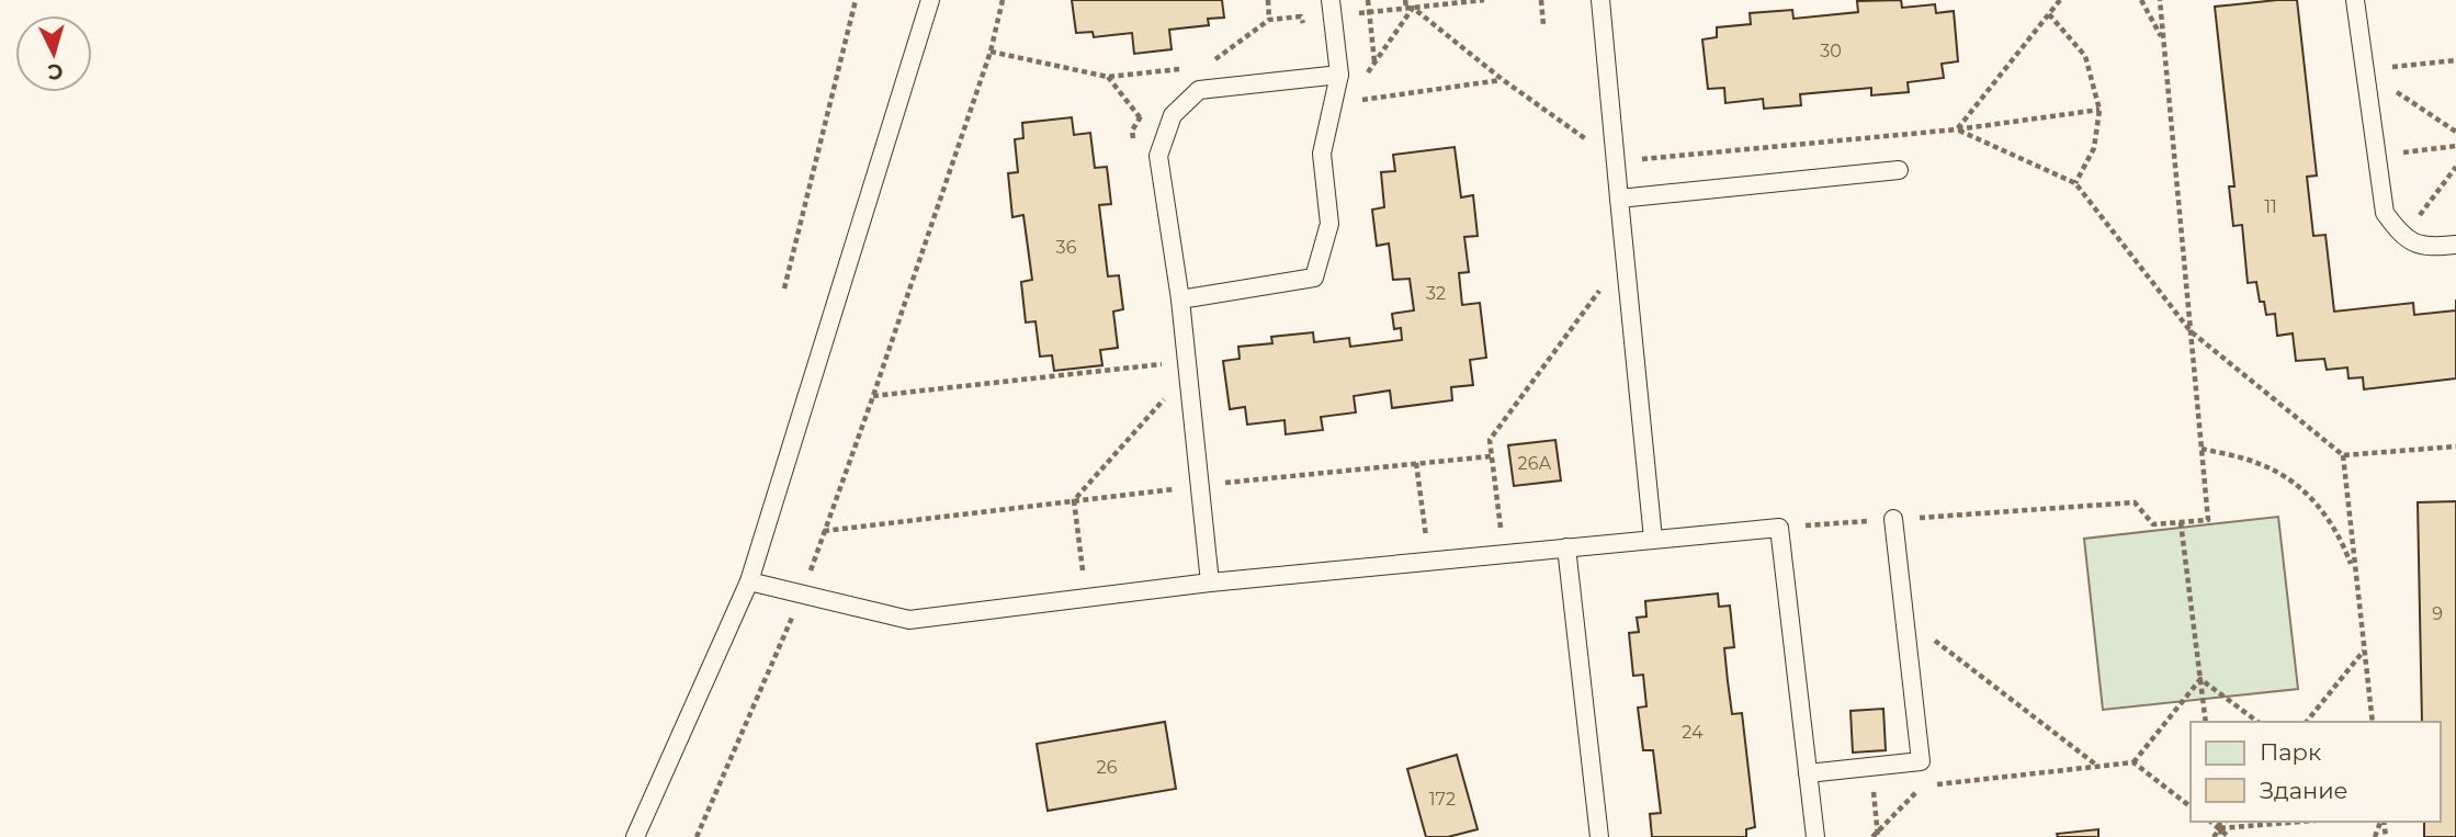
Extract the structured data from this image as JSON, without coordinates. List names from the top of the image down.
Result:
{
  "house_numbers": [
    "30",
    "11",
    "36",
    "32",
    "26А",
    "9",
    "24",
    "26",
    "172"
  ],
  "legend": ["Парк", "Здание"],
  "north": "bottom"
}
